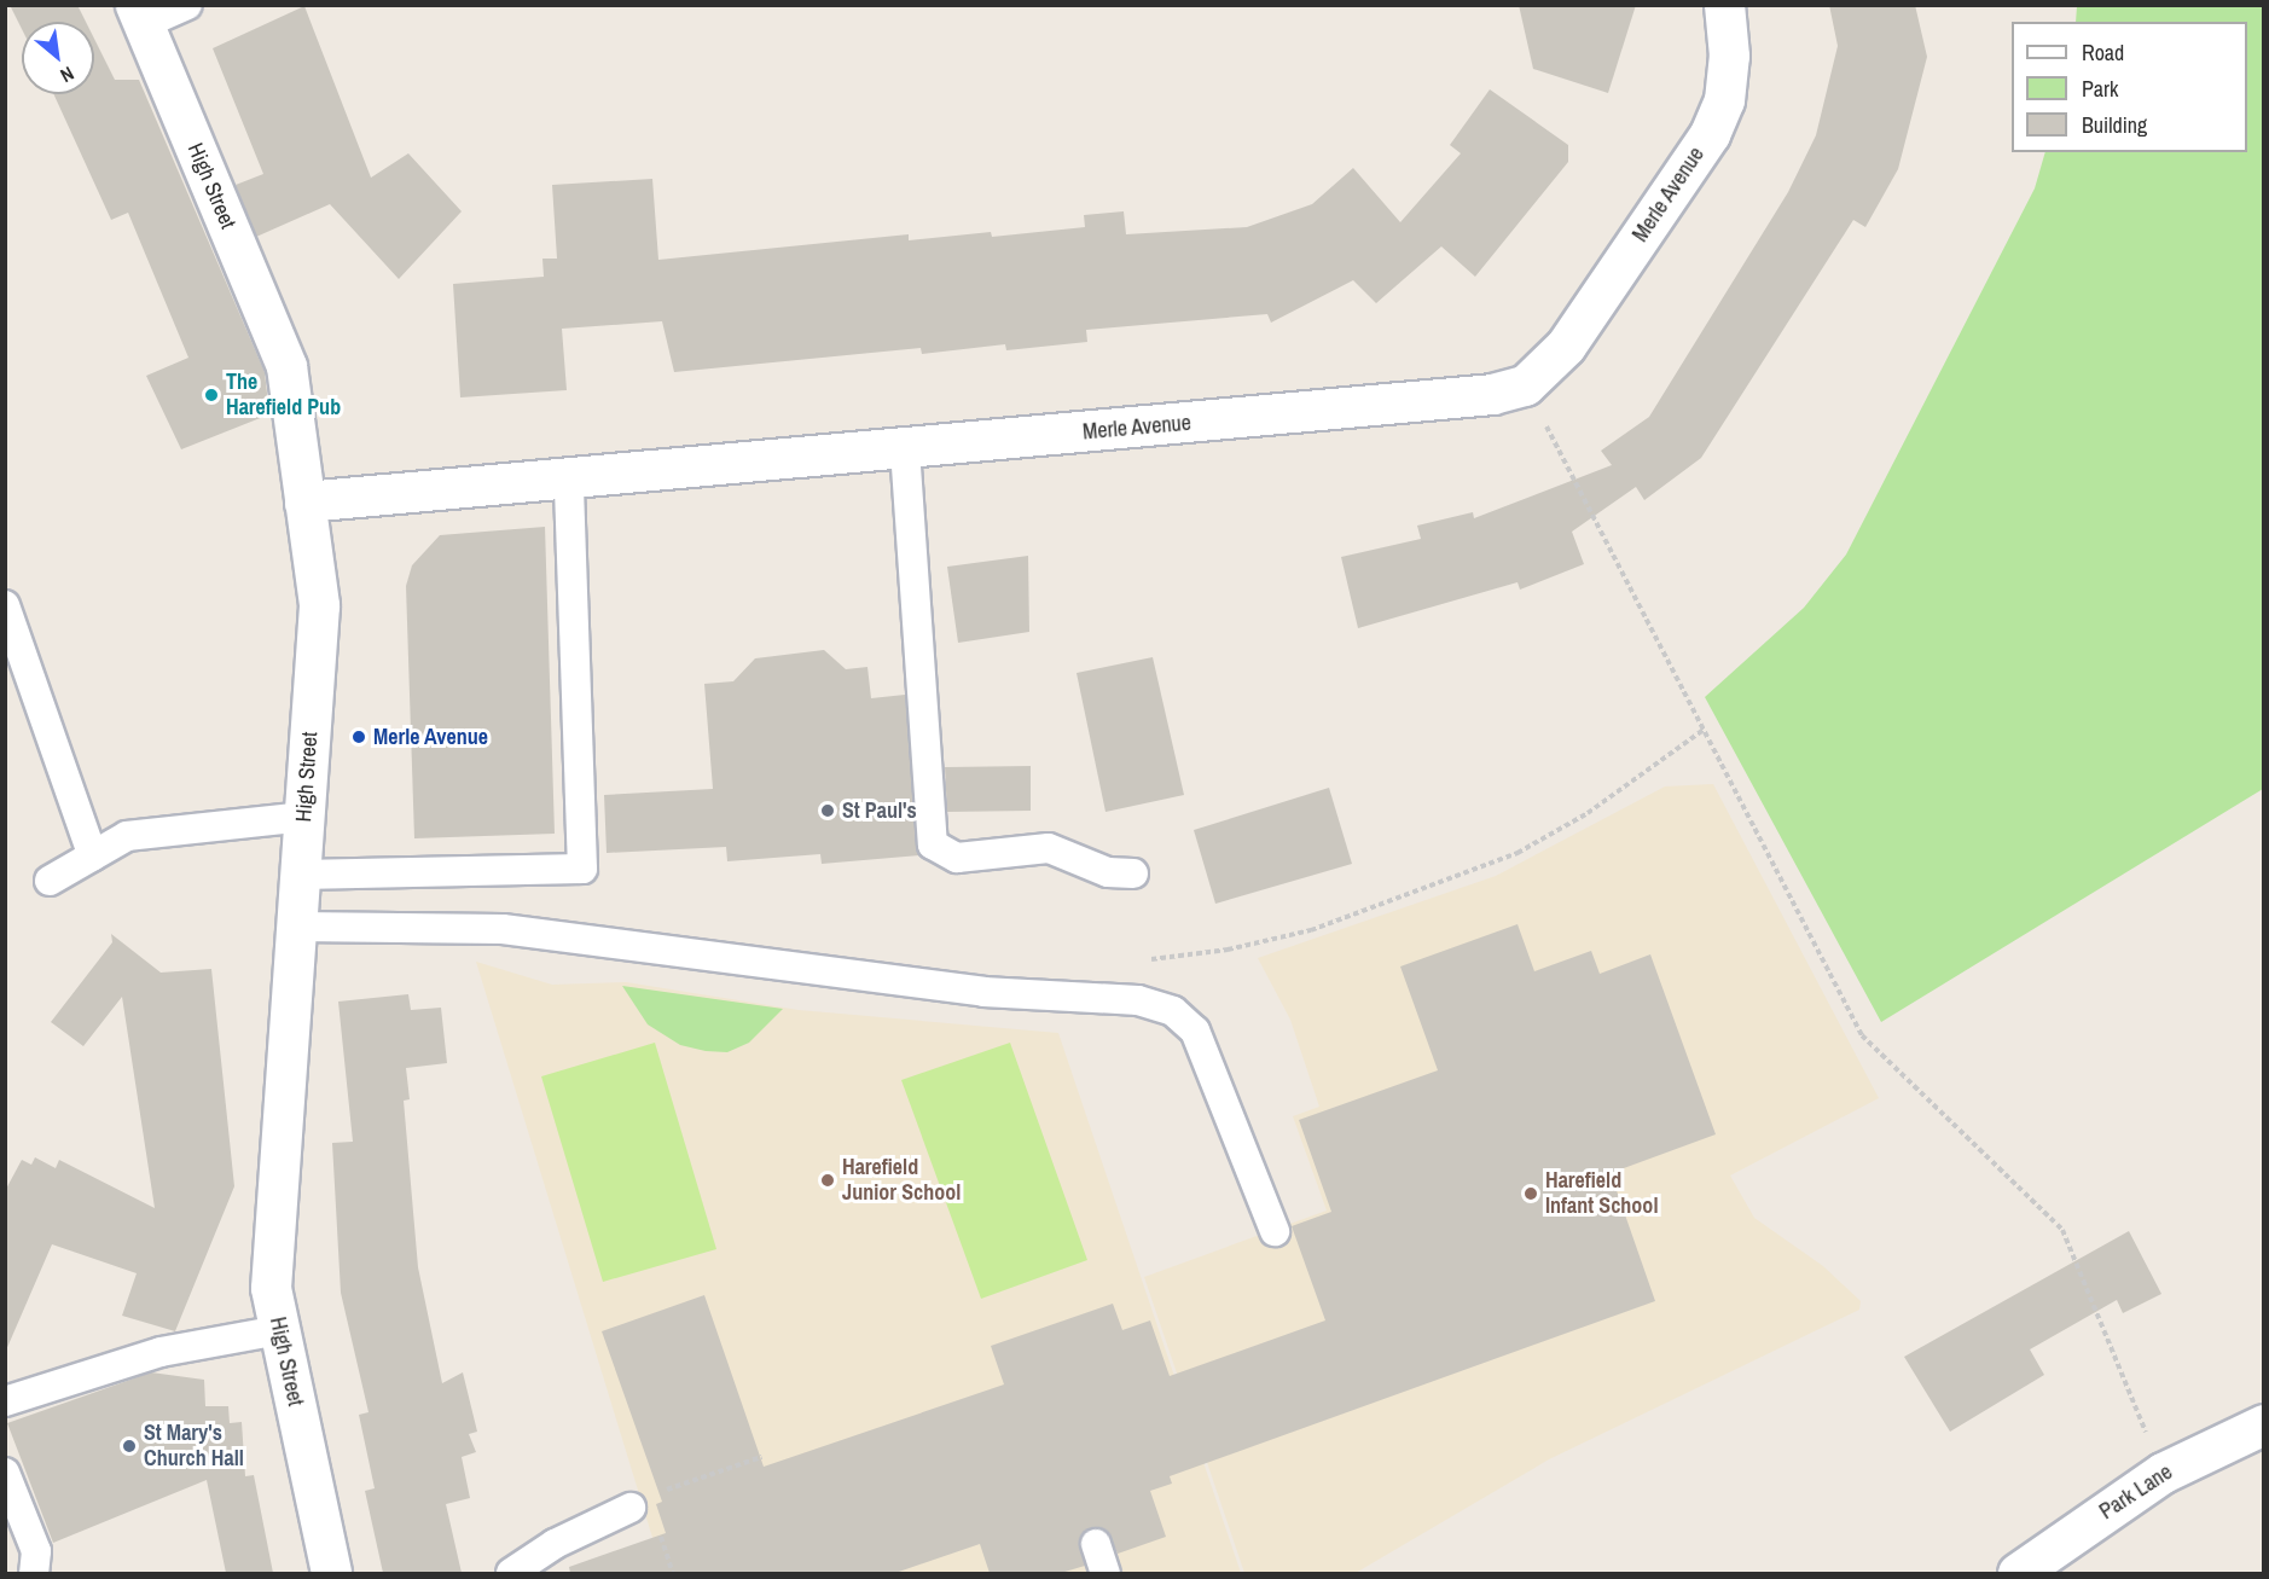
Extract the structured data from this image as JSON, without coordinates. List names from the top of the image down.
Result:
{
  "streets": {
    "street": ["High Street", "Merle Avenue", "Park Lane"]
  },
  "crossings": [
    ["High Street", "Merle Avenue"]
  ],
  "places": [
    "The Harefield Pub",
    "Merle Avenue",
    "St Paul's",
    "Harefield Junior School",
    "Harefield Infant School",
    "St Mary's Church Hall"
  ],
  "legend": ["Road", "Park", "Building"],
  "north": "bottom right"
}
